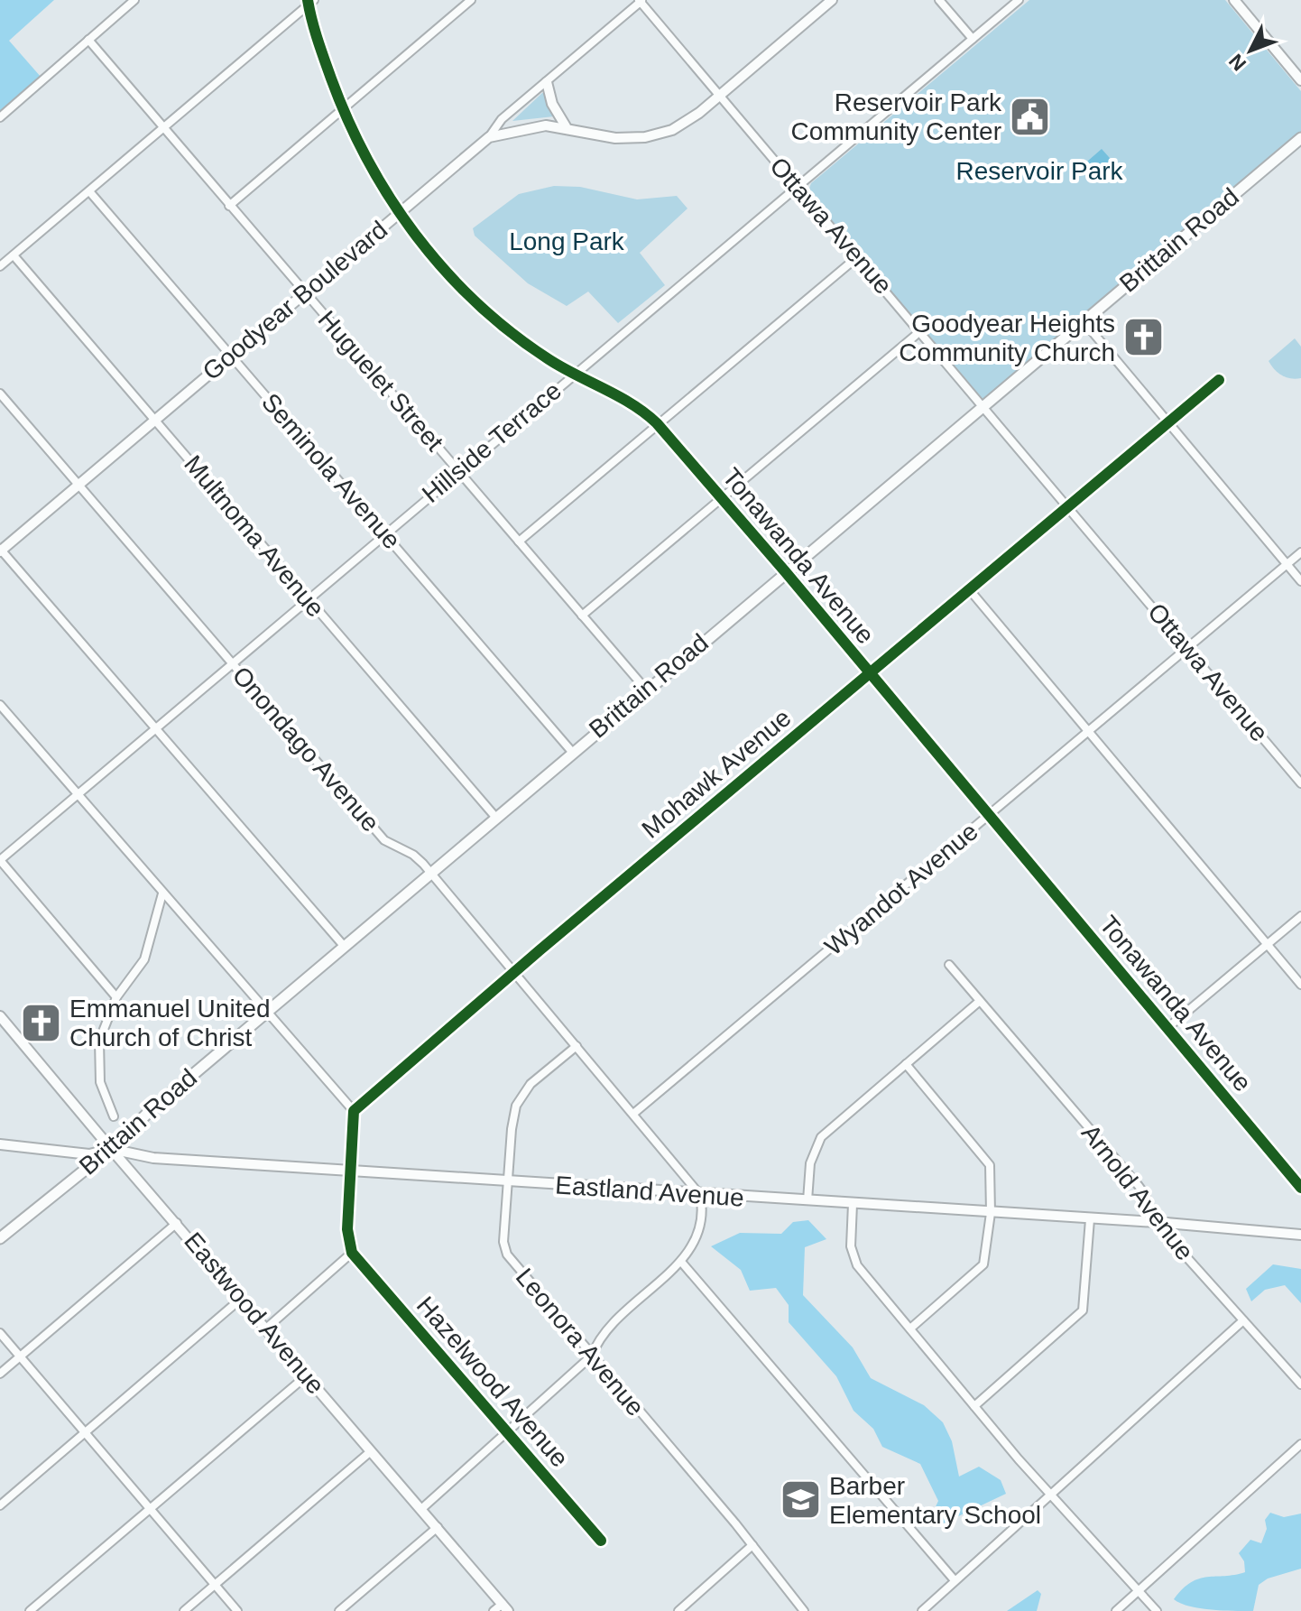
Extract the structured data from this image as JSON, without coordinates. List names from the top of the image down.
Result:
{
  "streets": {
    "main road": ["Brittain Road"],
    "street": [
      "Ottawa Avenue",
      "Goodyear Boulevard",
      "Huguelet Street",
      "Hillside Terrace",
      "Seminola Avenue",
      "Multnoma Avenue",
      "Tonawanda Avenue",
      "Onondago Avenue",
      "Mohawk Avenue",
      "Wyandot Avenue",
      "Eastland Avenue",
      "Arnold Avenue",
      "Eastwood Avenue",
      "Leonora Avenue",
      "Hazelwood Avenue"
    ]
  },
  "crossings": [
    ["Ottawa Avenue", "Brittain Road"],
    ["Ottawa Avenue", "Goodyear Boulevard"],
    ["Ottawa Avenue", "Hillside Terrace"],
    ["Ottawa Avenue", "Mohawk Avenue"],
    ["Ottawa Avenue", "Wyandot Avenue"],
    ["Brittain Road", "Huguelet Street"],
    ["Brittain Road", "Seminola Avenue"],
    ["Brittain Road", "Multnoma Avenue"],
    ["Brittain Road", "Tonawanda Avenue"],
    ["Brittain Road", "Onondago Avenue"],
    ["Brittain Road", "Eastland Avenue"],
    ["Brittain Road", "Eastwood Avenue"],
    ["Goodyear Boulevard", "Huguelet Street"],
    ["Goodyear Boulevard", "Seminola Avenue"],
    ["Goodyear Boulevard", "Multnoma Avenue"],
    ["Goodyear Boulevard", "Tonawanda Avenue"],
    ["Goodyear Boulevard", "Onondago Avenue"],
    ["Huguelet Street", "Hillside Terrace"],
    ["Hillside Terrace", "Seminola Avenue"],
    ["Hillside Terrace", "Multnoma Avenue"],
    ["Hillside Terrace", "Tonawanda Avenue"],
    ["Hillside Terrace", "Onondago Avenue"],
    ["Tonawanda Avenue", "Mohawk Avenue"],
    ["Tonawanda Avenue", "Wyandot Avenue"],
    ["Onondago Avenue", "Mohawk Avenue"],
    ["Onondago Avenue", "Wyandot Avenue"],
    ["Onondago Avenue", "Eastland Avenue"],
    ["Onondago Avenue", "Leonora Avenue"],
    ["Eastland Avenue", "Arnold Avenue"],
    ["Eastland Avenue", "Eastwood Avenue"],
    ["Eastland Avenue", "Leonora Avenue"]
  ],
  "parks": ["Reservoir Park", "Long Park"],
  "places": {
    "public building": ["Reservoir Park Community Center"],
    "church": ["Goodyear Heights Community Church", "Emmanuel United Church of Christ"],
    "school or university": ["Barber Elementary School"]
  },
  "north": "bottom left"
}
